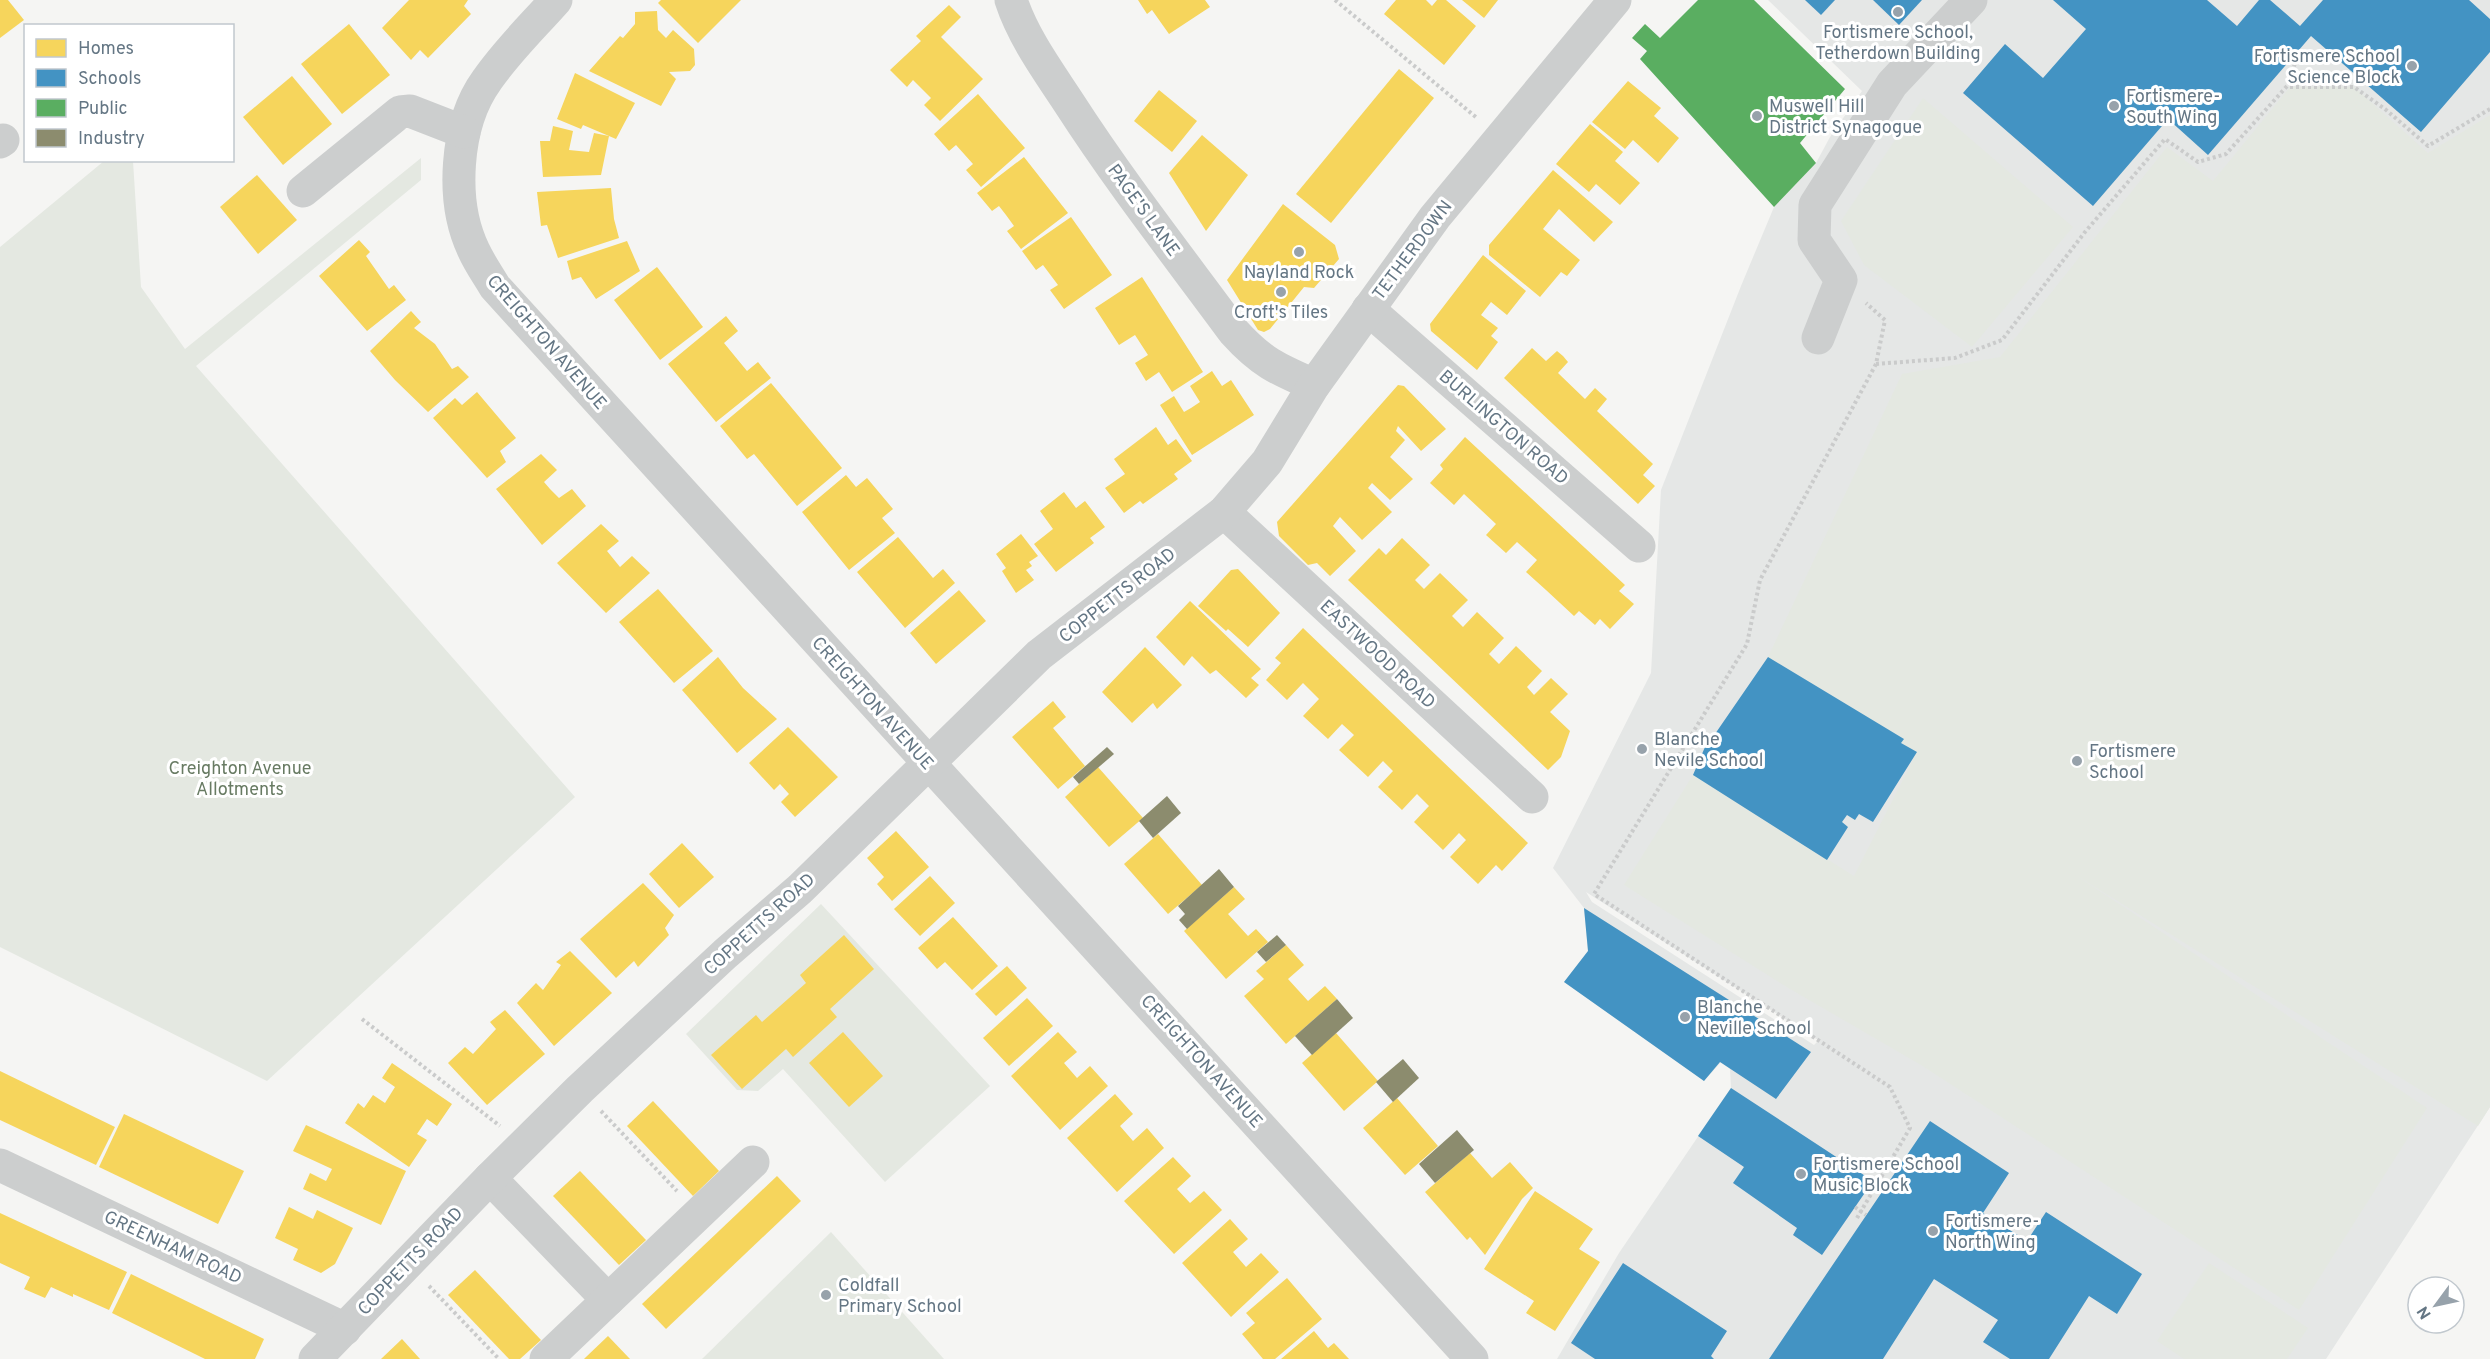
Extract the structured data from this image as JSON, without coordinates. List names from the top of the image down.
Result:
{
  "streets": {
    "street": [
      "PAGE'S LANE",
      "TETHERDOWN",
      "CREIGHTON AVENUE",
      "BURLINGTON ROAD",
      "COPPETTS ROAD",
      "EASTWOOD ROAD",
      "GREENHAM ROAD"
    ]
  },
  "crossings": [
    ["PAGE'S LANE", "TETHERDOWN"],
    ["TETHERDOWN", "BURLINGTON ROAD"],
    ["TETHERDOWN", "COPPETTS ROAD"],
    ["TETHERDOWN", "EASTWOOD ROAD"],
    ["CREIGHTON AVENUE", "COPPETTS ROAD"],
    ["COPPETTS ROAD", "EASTWOOD ROAD"],
    ["COPPETTS ROAD", "GREENHAM ROAD"]
  ],
  "parks": ["Creighton Avenue Allotments"],
  "places": [
    "Fortismere School, Tetherdown Building",
    "Fortismere School Science Block",
    "Fortismere- South Wing",
    "Muswell Hill District Synagogue",
    "Nayland Rock",
    "Croft's Tiles",
    "Blanche Nevile School",
    "Fortismere School",
    "Blanche Neville School",
    "Fortismere School Music Block",
    "Fortismere- North Wing",
    "Coldfall Primary School"
  ],
  "legend": [
    "Homes",
    "Schools",
    "Public",
    "Industry"
  ],
  "north": "bottom left"
}
